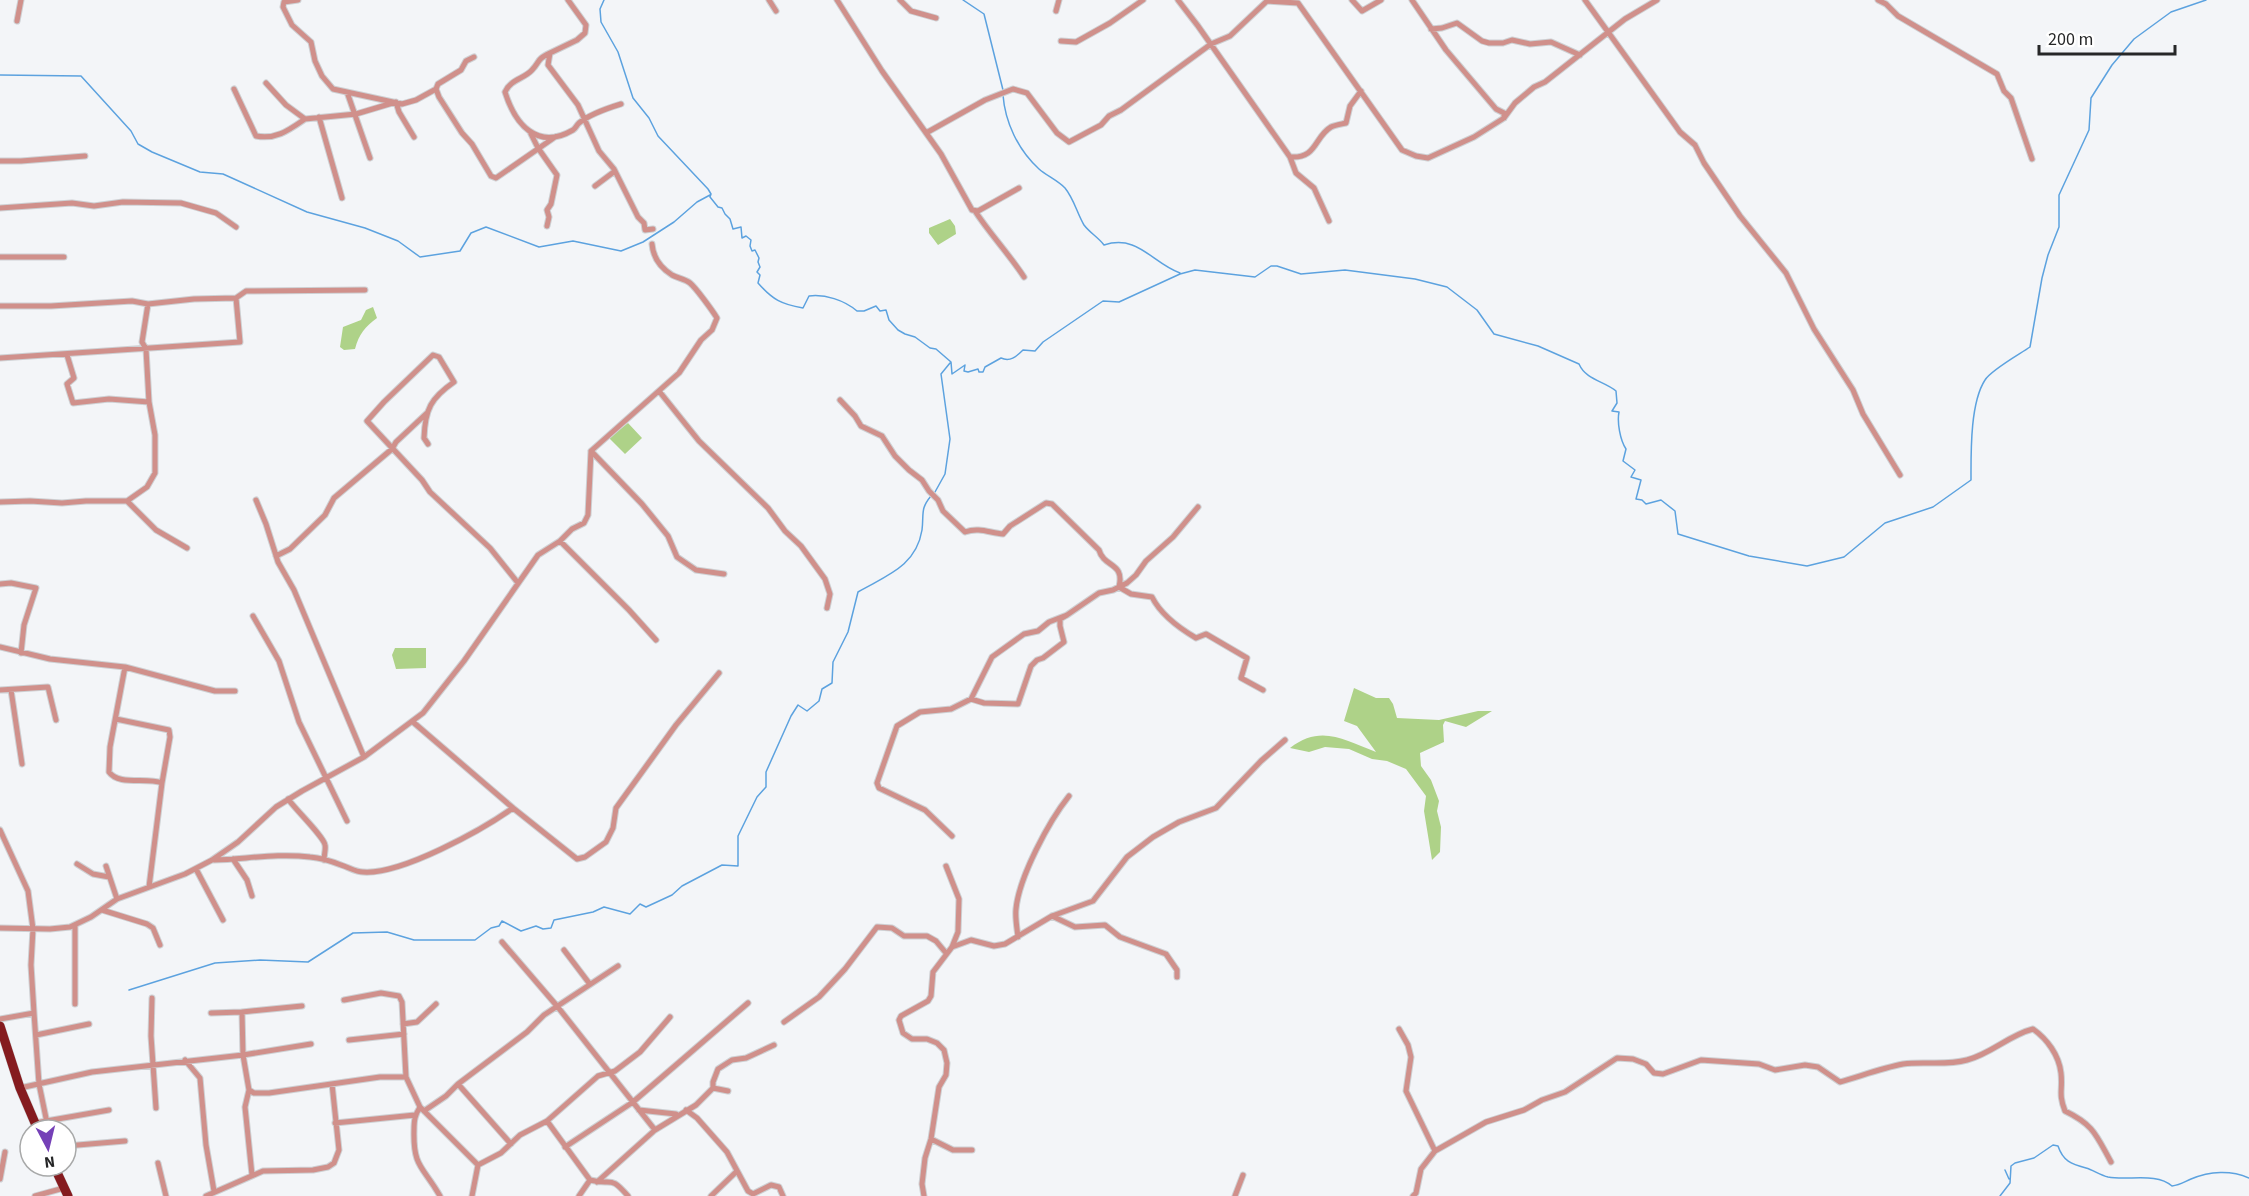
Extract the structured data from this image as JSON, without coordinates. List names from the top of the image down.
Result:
{
  "scale_bar": "200 m",
  "north": "bottom"
}
